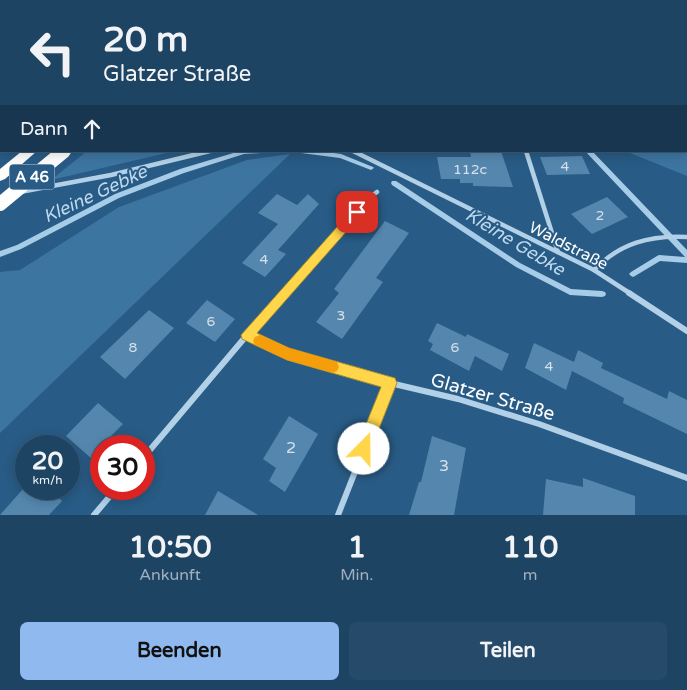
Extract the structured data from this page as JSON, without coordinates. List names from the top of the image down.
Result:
{
  "streets": {
    "highway": ["A 46"],
    "street": ["Waldstraße", "Glatzer Straße"]
  },
  "water": ["Kleine Gebke"],
  "house_numbers": [
    "4",
    "112c",
    "2",
    "4",
    "3",
    "6",
    "8",
    "6",
    "4",
    "2",
    "3"
  ],
  "page": {
    "turn": ["20 m", "Glatzer Straße"],
    "then": "Dann",
    "speed": "20 km/h",
    "limit": "30",
    "eta": [
      "10:50",
      "Ankunft",
      "1",
      "Min.",
      "110",
      "m"
    ],
    "buttons": ["Beenden", "Teilen"]
  }
}
